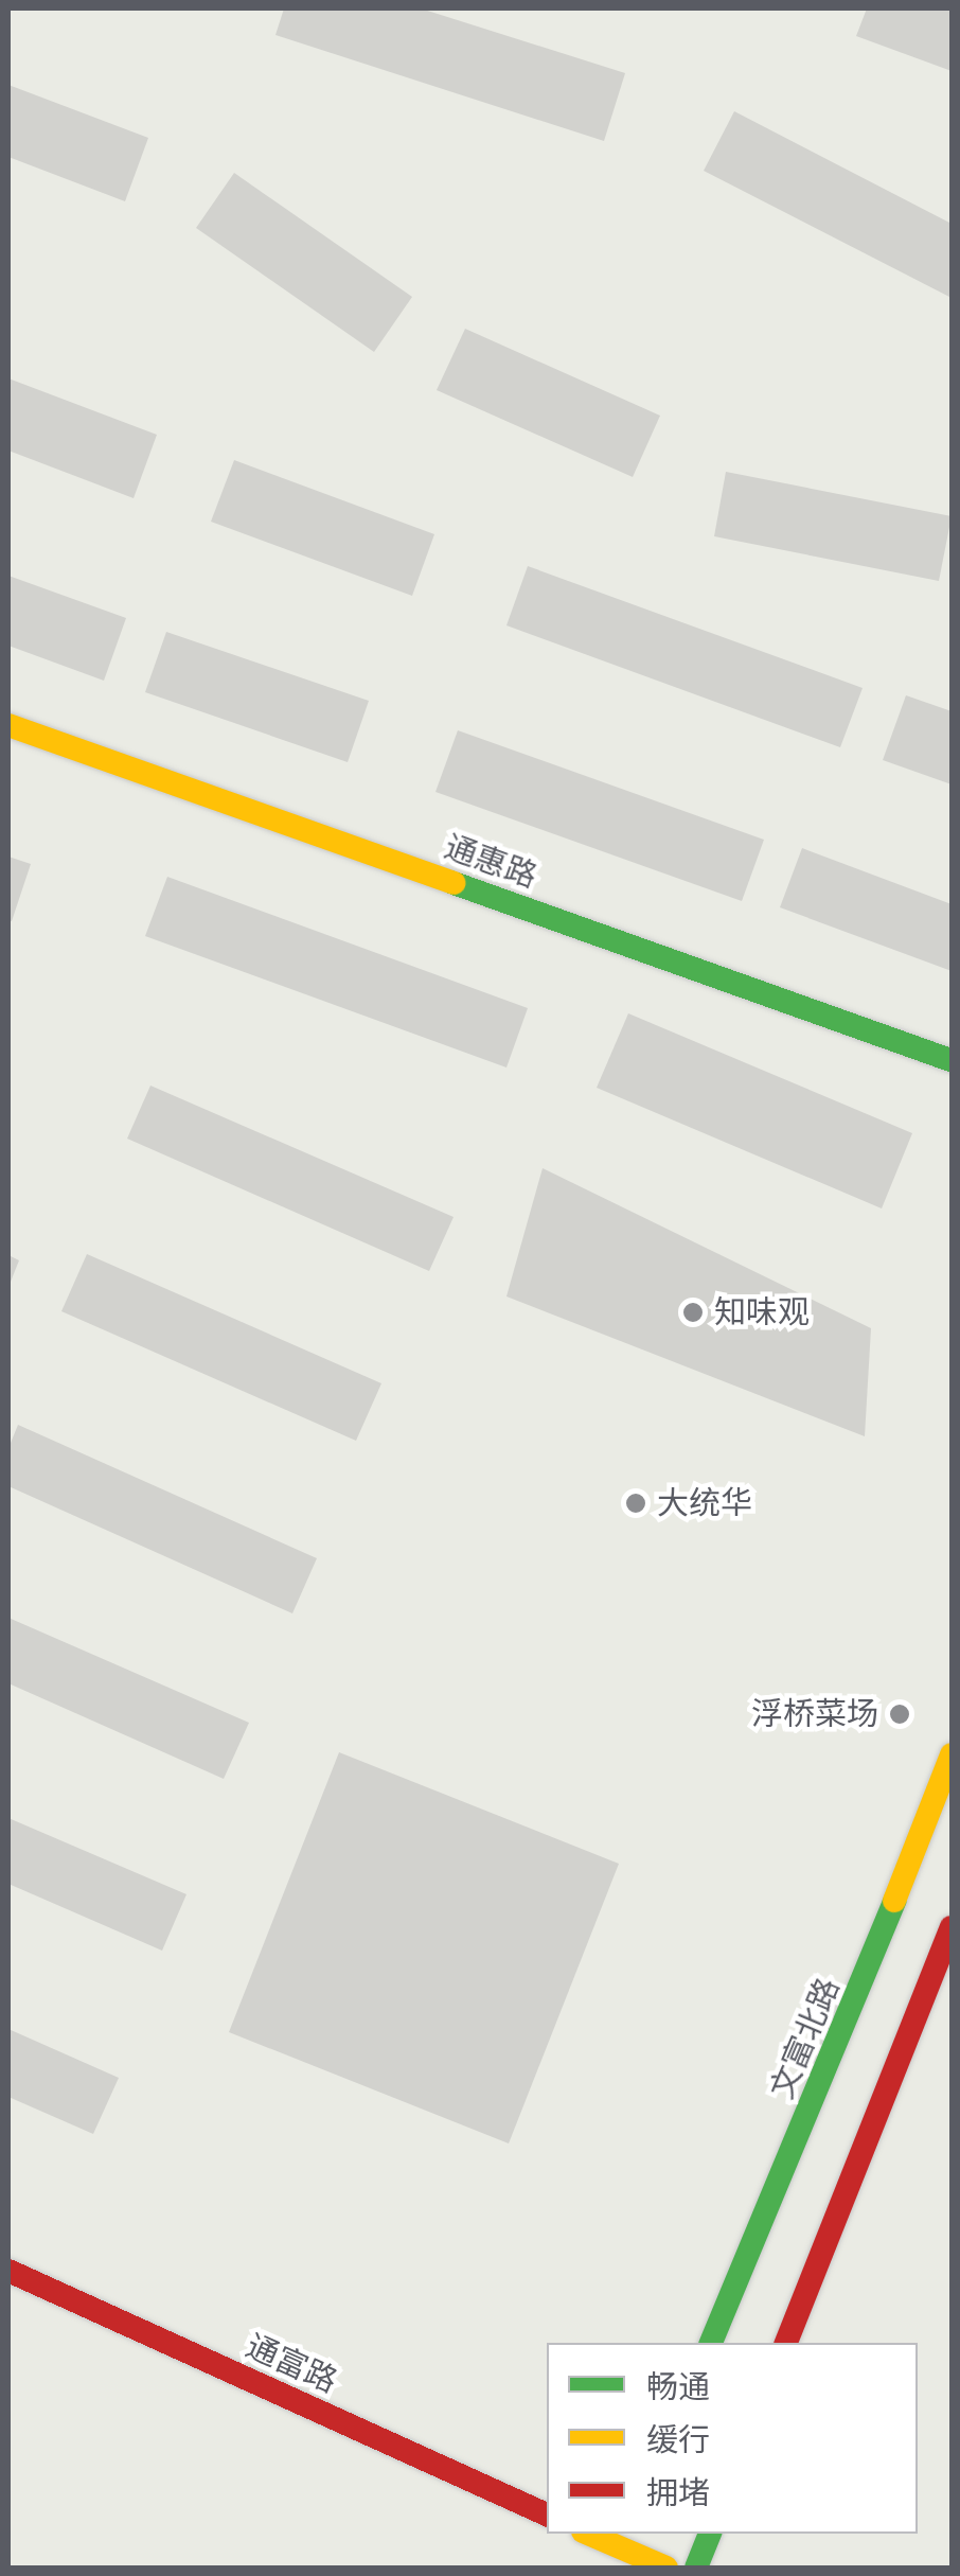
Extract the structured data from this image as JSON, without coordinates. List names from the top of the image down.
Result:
{
  "streets": {
    "main road": ["通惠路", "文富北路", "通富路"]
  },
  "places": ["知味观", "大统华", "浮桥菜场"],
  "legend": ["畅通", "缓行", "拥堵"]
}
